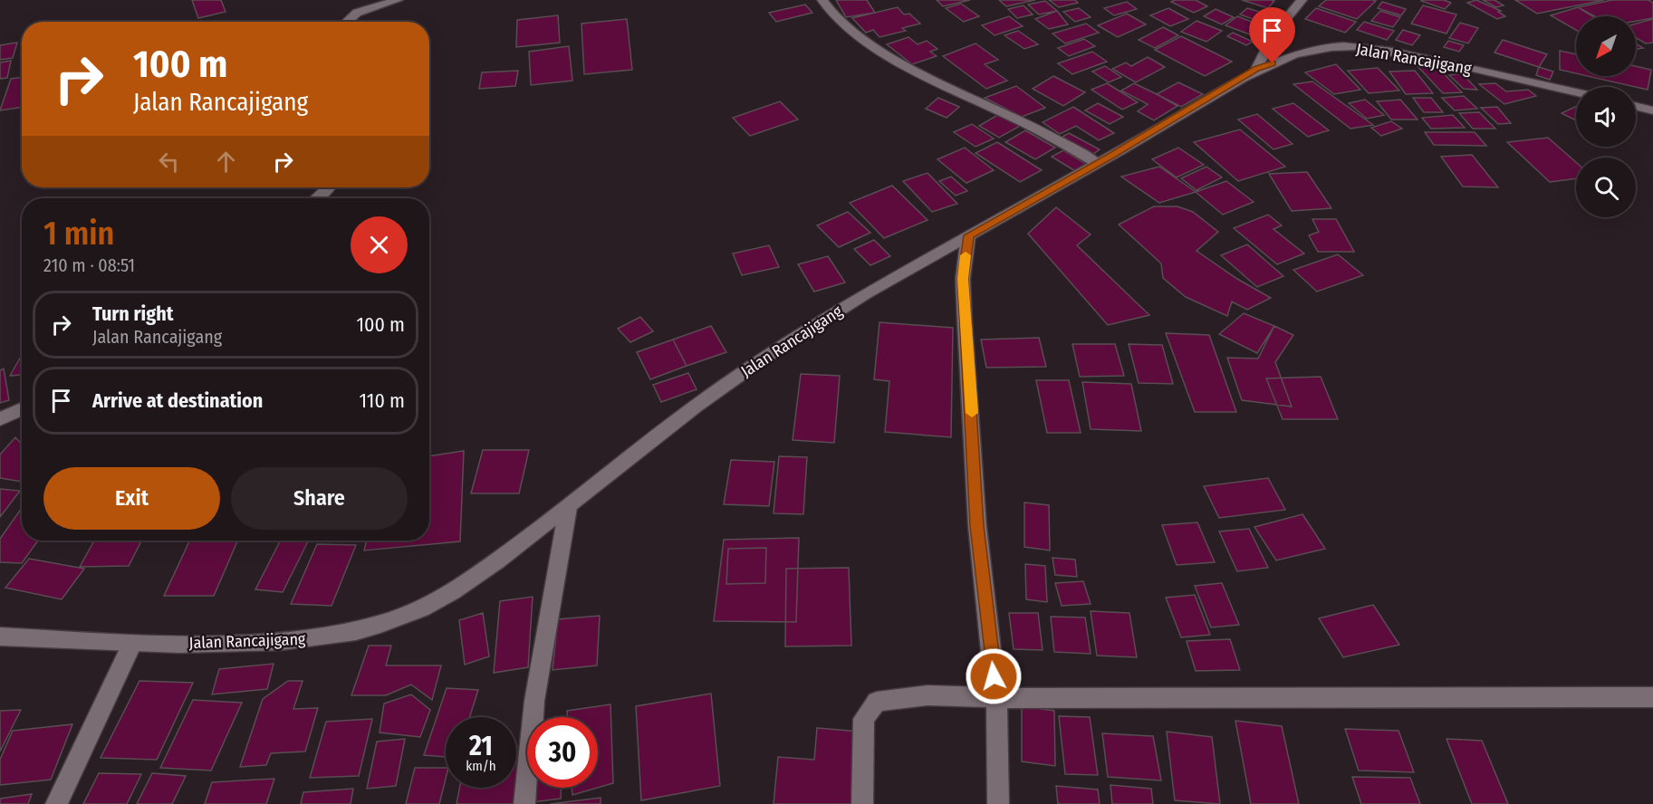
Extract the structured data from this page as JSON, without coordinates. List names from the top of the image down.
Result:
{
  "streets": {
    "street": ["Jalan Rancajigang"]
  },
  "north": "bottom left",
  "page": {
    "turn": ["100 m", "Jalan Rancajigang"],
    "heading": ["1 min", "210 m · 08:51"],
    "list": [
      {
        "name": "Turn right",
        "note": "Jalan Rancajigang",
        "value": "100 m"
      },
      {
        "name": "Arrive at destination",
        "value": "110 m"
      }
    ],
    "buttons": ["Exit", "Share"],
    "speed": "21 km/h",
    "limit": "30"
  }
}
